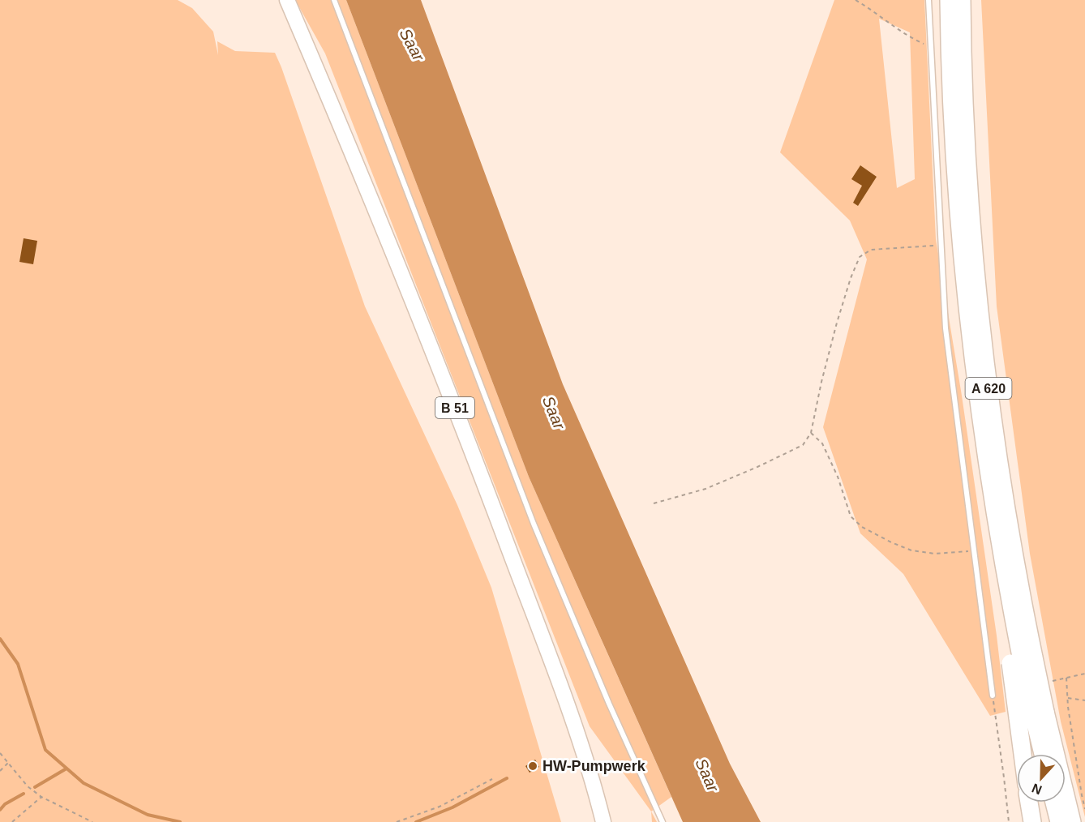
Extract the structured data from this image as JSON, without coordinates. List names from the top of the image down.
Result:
{
  "streets": {
    "highway": ["A 620"],
    "main road": ["B 51"]
  },
  "water": ["Saar"],
  "places": ["HW-Pumpwerk"],
  "north": "bottom"
}
